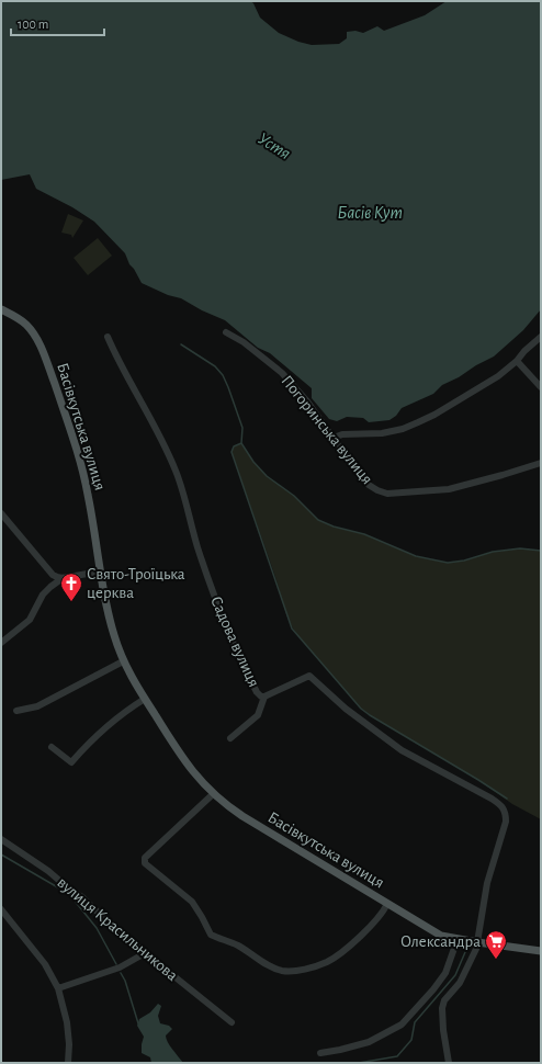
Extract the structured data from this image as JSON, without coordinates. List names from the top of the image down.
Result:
{
  "streets": {
    "main road": ["Басівкутська вулиця"],
    "street": ["Погоринська вулиця", "Садова вулиця", "вулиця Красильникова"]
  },
  "crossings": [
    ["Басівкутська вулиця", "Садова вулиця"]
  ],
  "water": ["Устя", "Басів Кут"],
  "places": {
    "church": ["Свято-Троїцька церква"],
    "supermarket": ["Олександра"]
  },
  "scale_bar": "100 m"
}
